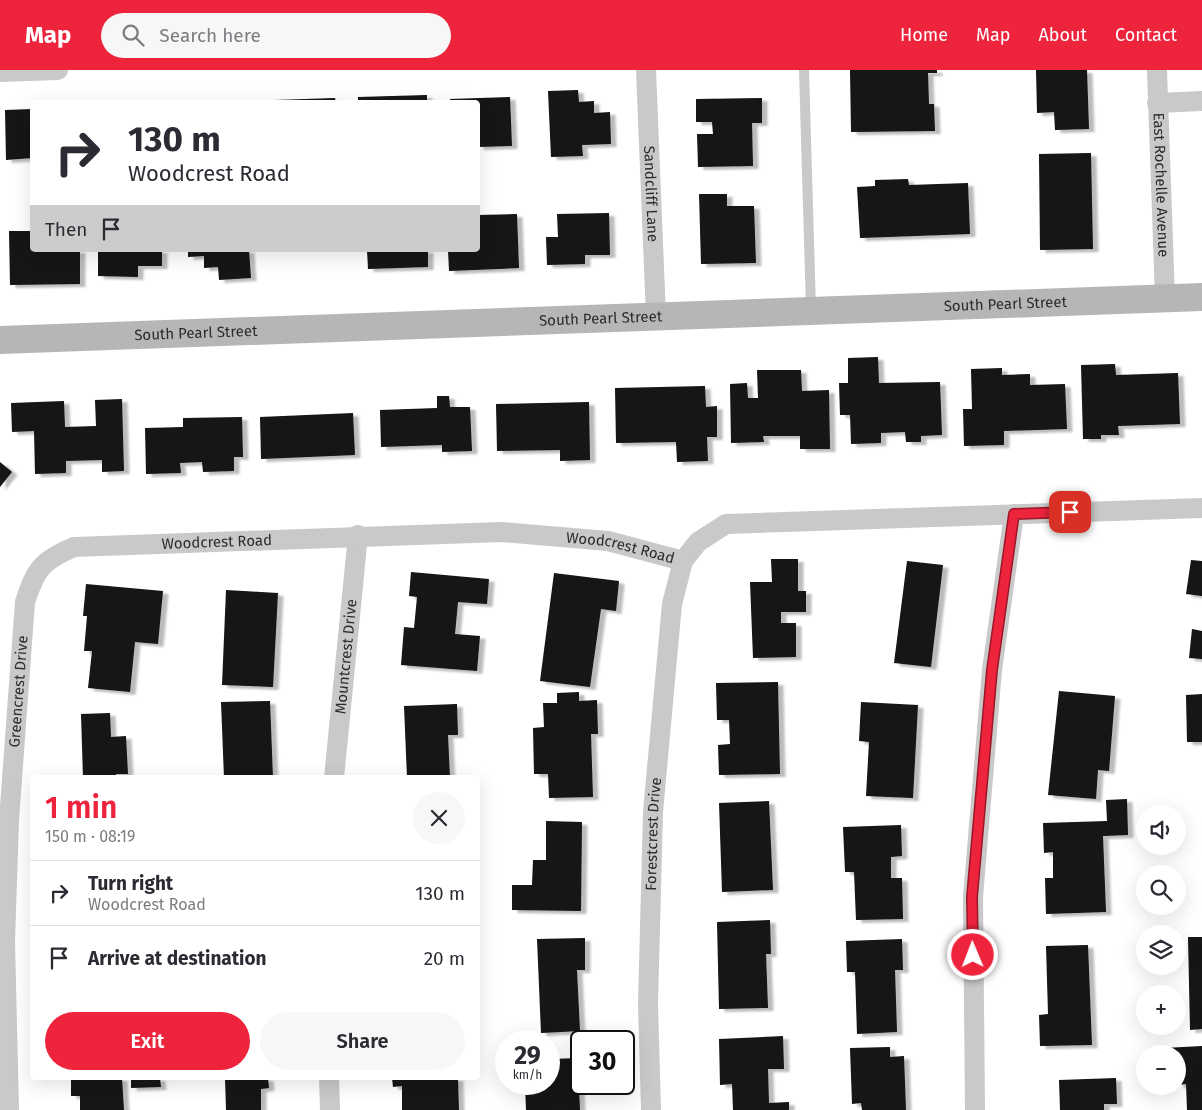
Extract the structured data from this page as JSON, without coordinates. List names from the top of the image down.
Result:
{
  "streets": {
    "street": [
      "East Rochelle Avenue",
      "Sandcliff Lane",
      "South Pearl Street",
      "Woodcrest Road",
      "Mountcrest Drive",
      "Greencrest Drive",
      "Forestcrest Drive"
    ]
  },
  "crossings": [
    ["East Rochelle Avenue", "South Pearl Street"],
    ["Sandcliff Lane", "South Pearl Street"],
    ["Woodcrest Road", "Mountcrest Drive"],
    ["Woodcrest Road", "Greencrest Drive"],
    ["Woodcrest Road", "Forestcrest Drive"]
  ],
  "page": {
    "header": "Map",
    "search": "Search here",
    "nav": [
      "Home",
      "Map",
      "About",
      "Contact"
    ],
    "turn": ["130 m", "Woodcrest Road"],
    "then": "Then",
    "heading": ["1 min", "150 m · 08:19"],
    "map_buttons": ["+", "−"],
    "list": [
      {
        "name": "Turn right",
        "note": "Woodcrest Road",
        "value": "130 m"
      },
      {
        "name": "Arrive at destination",
        "value": "20 m"
      }
    ],
    "buttons": ["Exit", "Share"],
    "speed": "29 km/h",
    "limit": "30"
  }
}
